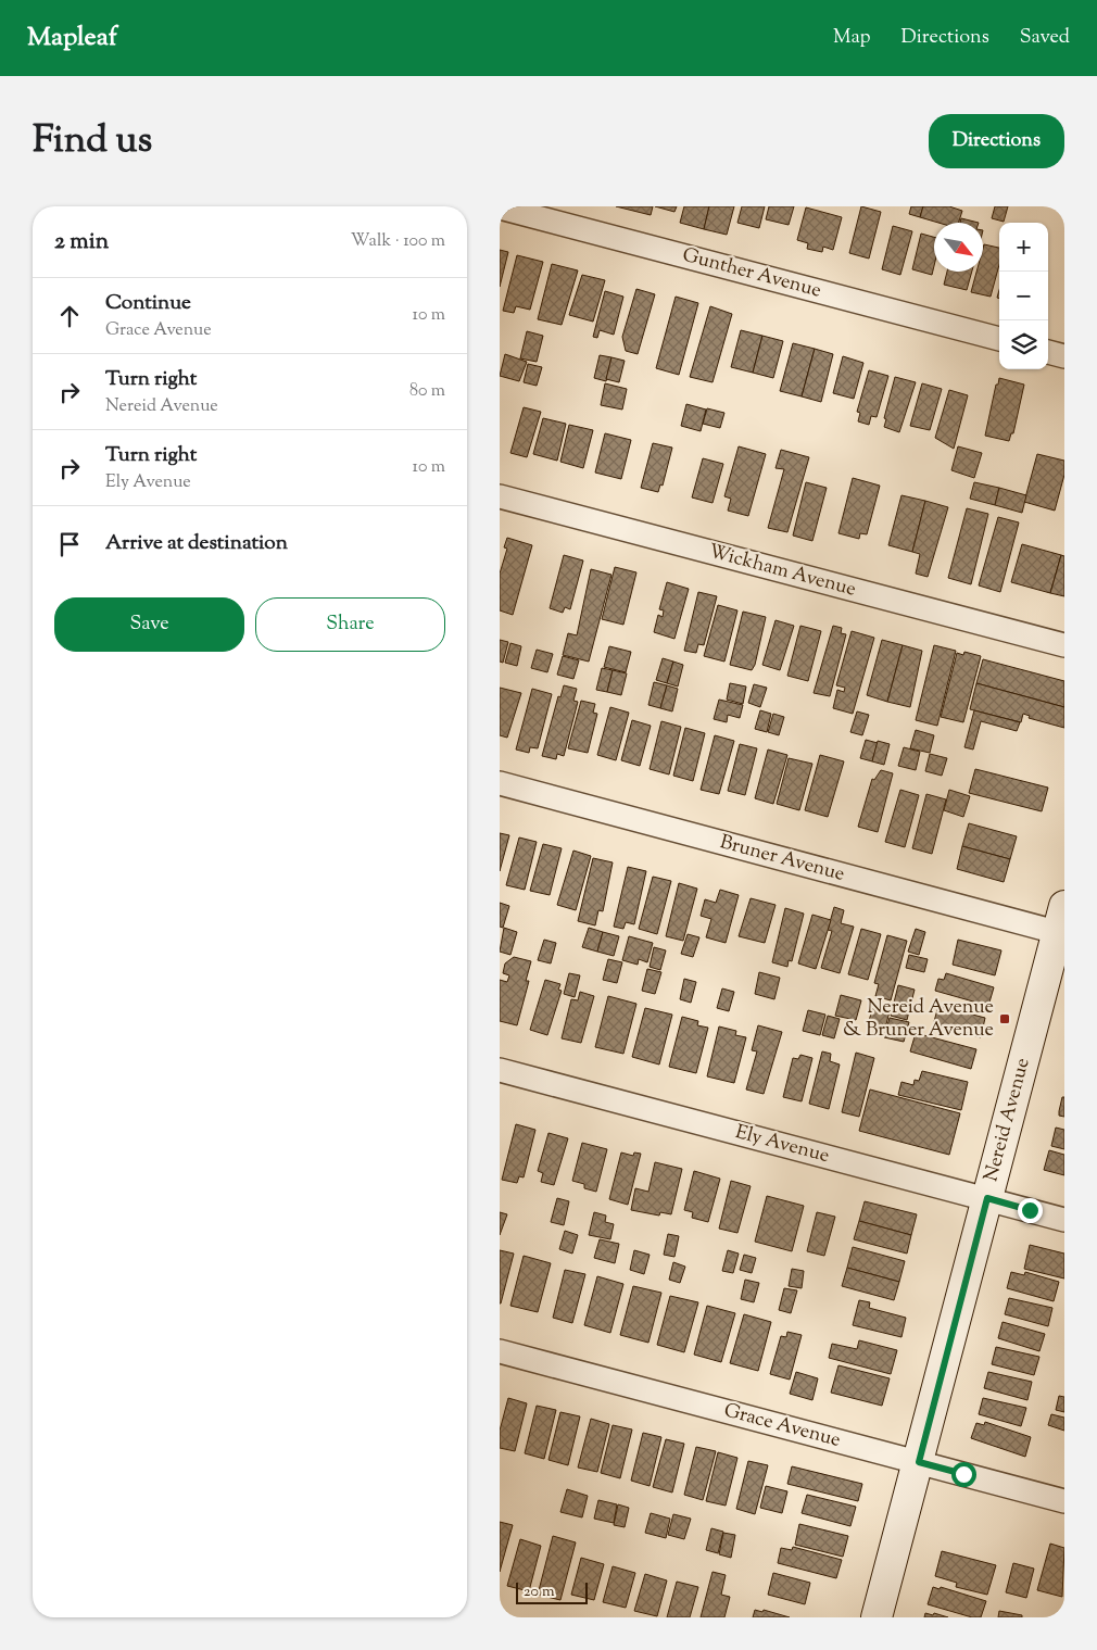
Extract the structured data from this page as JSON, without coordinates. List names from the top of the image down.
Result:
{
  "streets": {
    "street": [
      "Gunther Avenue",
      "Wickham Avenue",
      "Bruner Avenue",
      "Nereid Avenue",
      "Ely Avenue",
      "Grace Avenue"
    ]
  },
  "crossings": [
    ["Bruner Avenue", "Nereid Avenue"],
    ["Nereid Avenue", "Ely Avenue"],
    ["Nereid Avenue", "Grace Avenue"]
  ],
  "places": {
    "transit": ["Nereid Avenue & Bruner Avenue"]
  },
  "scale_bar": "20 m",
  "north": "bottom right",
  "page": {
    "header": "Mapleaf",
    "nav": ["Map", "Directions", "Saved"],
    "title": "Find us",
    "buttons": [
      "Directions",
      ["Save", "Share"]
    ],
    "heading": ["2 min", "Walk · 100 m"],
    "map_buttons": ["+", "−"],
    "list": [
      ["Continue", "Grace Avenue", "10 m"],
      ["Turn right", "Nereid Avenue", "80 m"],
      ["Turn right", "Ely Avenue", "10 m"],
      "Arrive at destination"
    ],
    "scale": "20 m"
  }
}
